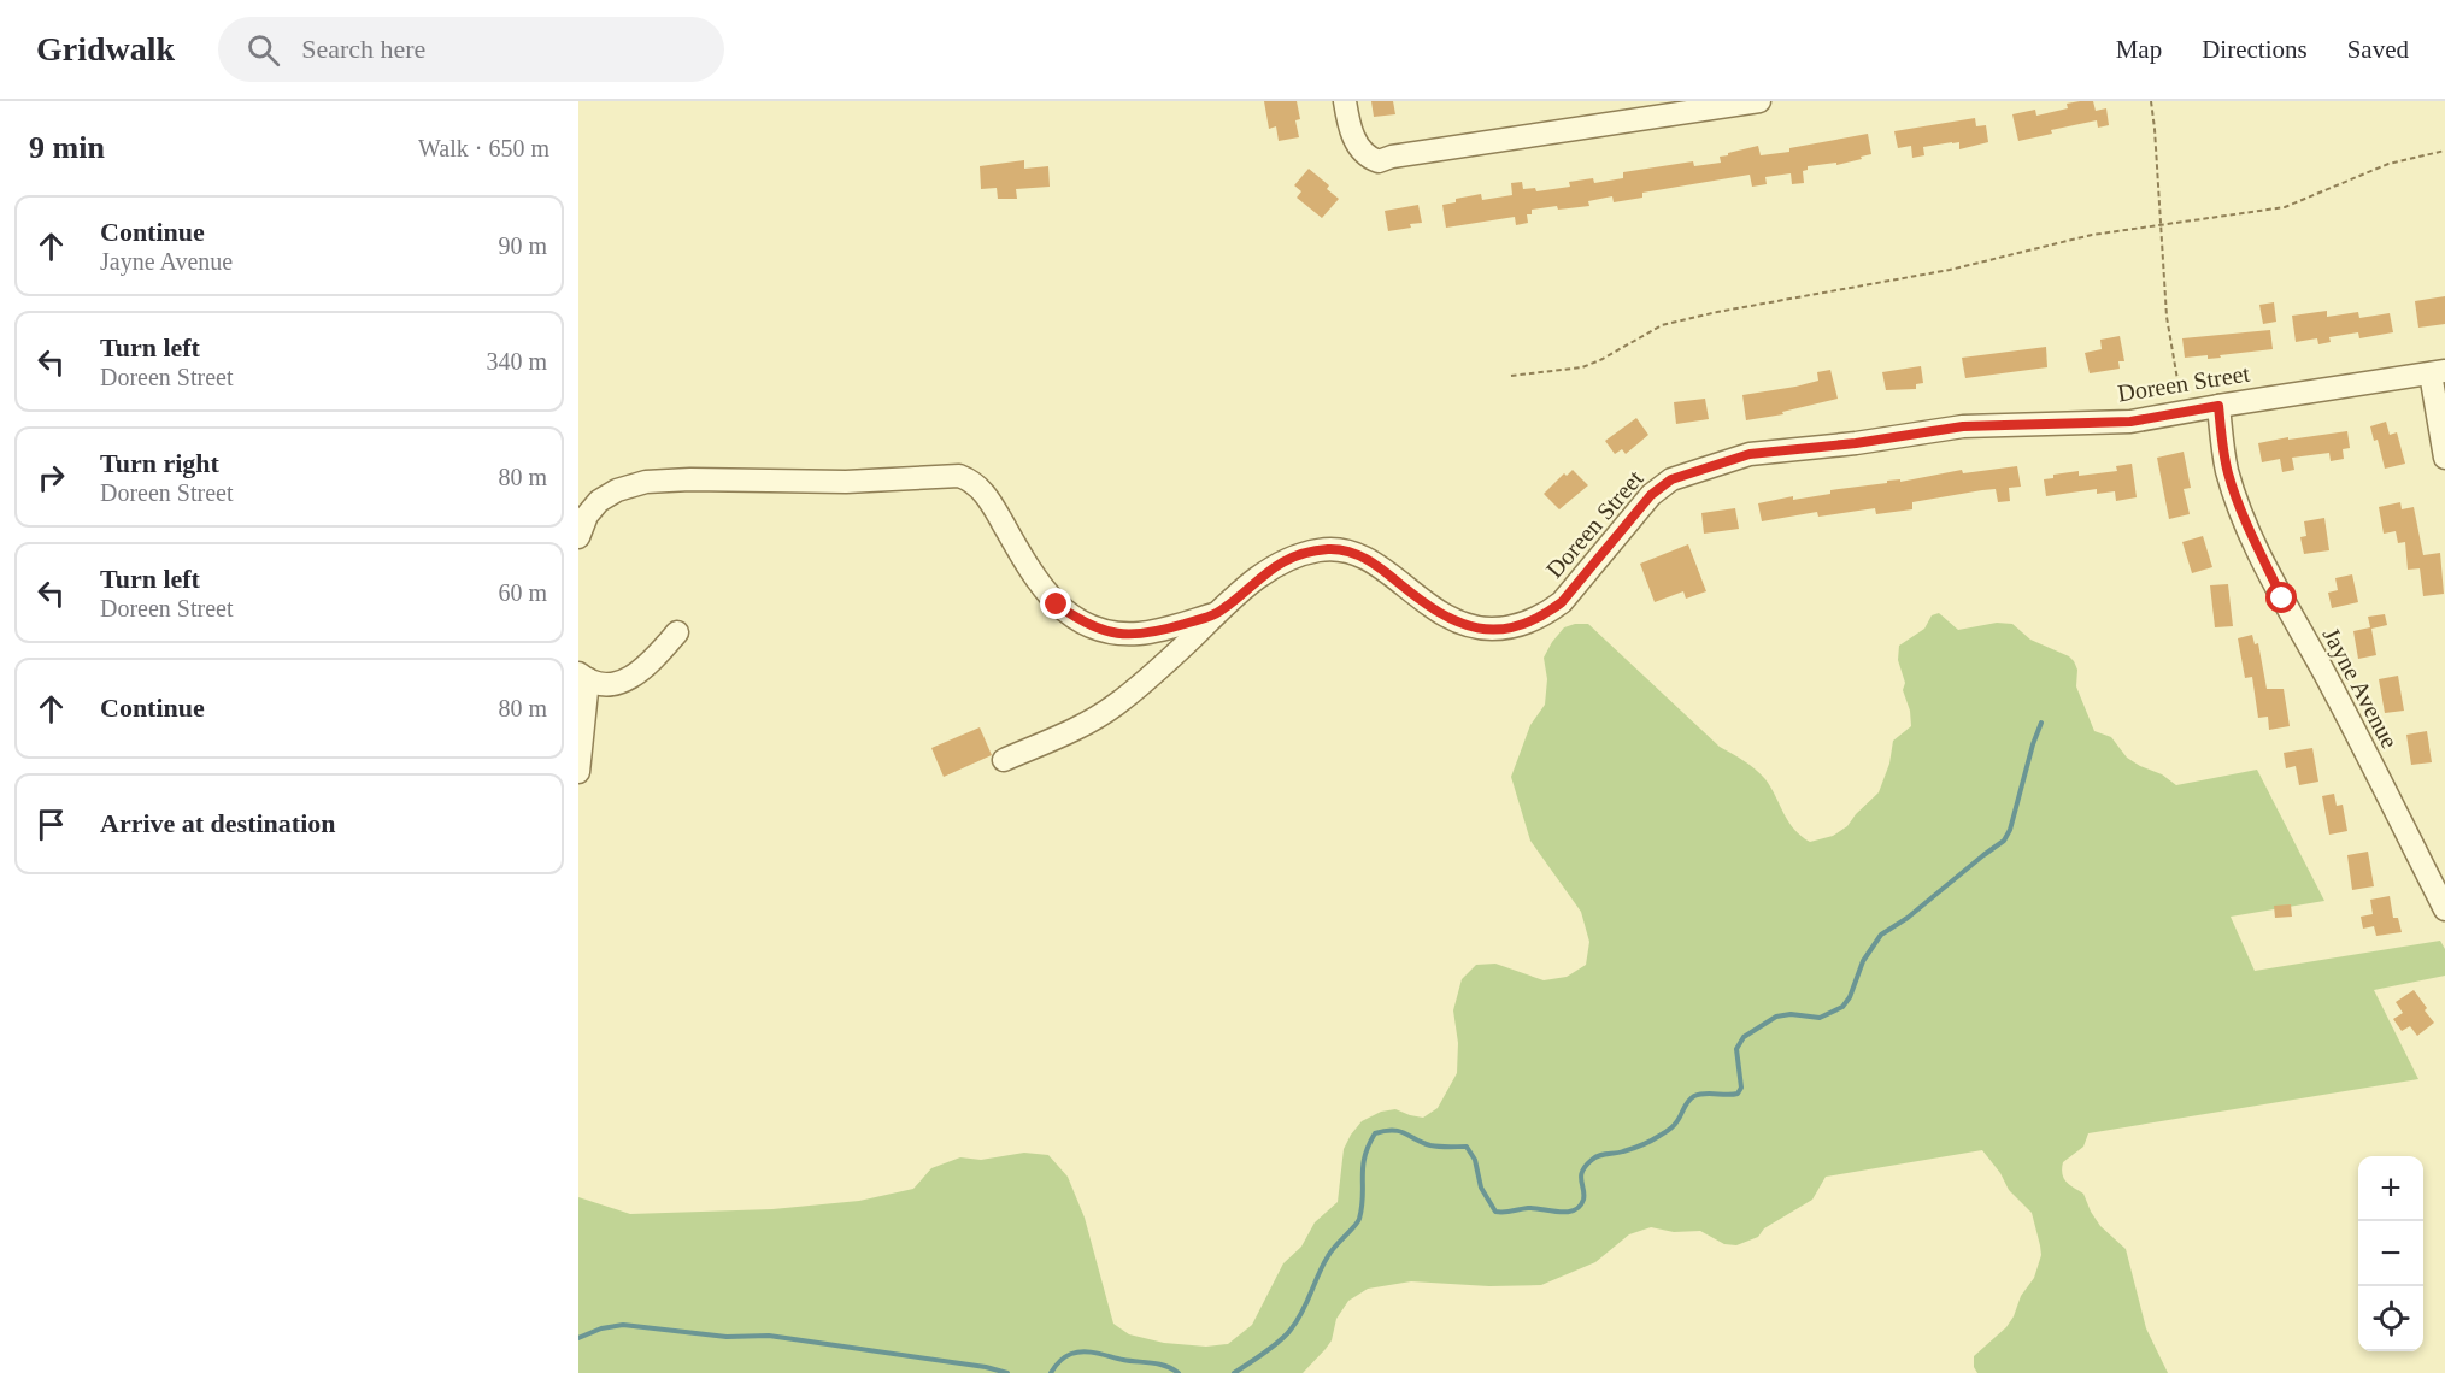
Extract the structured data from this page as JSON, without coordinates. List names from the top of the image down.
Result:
{
  "streets": {
    "street": ["Doreen Street", "Jayne Avenue"]
  },
  "crossings": [
    ["Doreen Street", "Jayne Avenue"]
  ],
  "page": {
    "header": "Gridwalk",
    "search": "Search here",
    "nav": ["Map", "Directions", "Saved"],
    "heading": ["9 min", "Walk · 650 m"],
    "list": [
      ["Continue", "Jayne Avenue", "90 m"],
      ["Turn left", "Doreen Street", "340 m"],
      ["Turn right", "Doreen Street", "80 m"],
      ["Turn left", "Doreen Street", "60 m"],
      ["Continue", "80 m"],
      "Arrive at destination"
    ],
    "map_buttons": ["+", "−"]
  }
}
